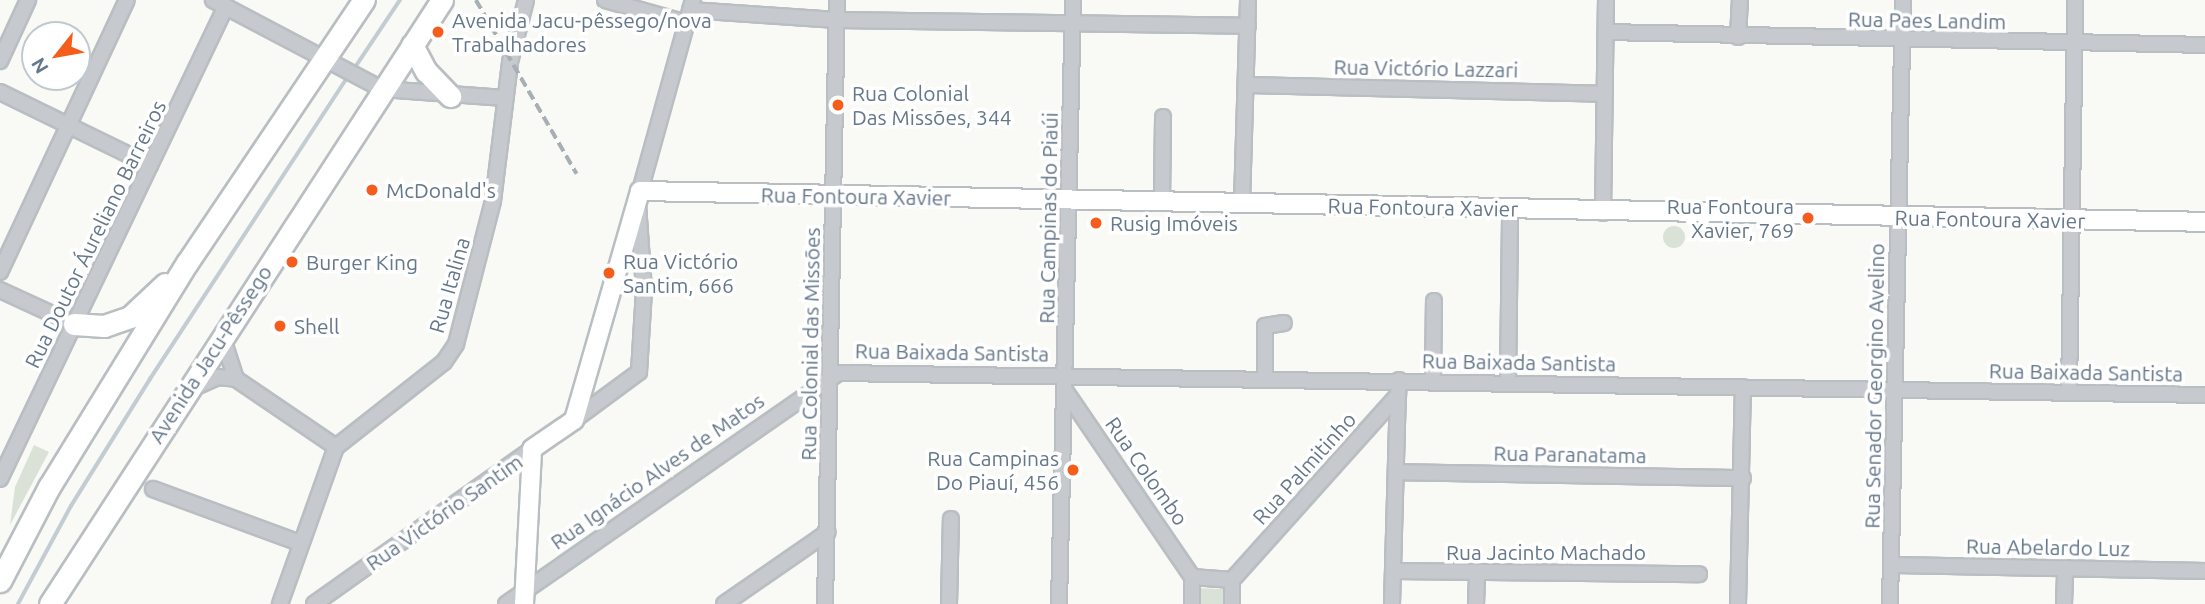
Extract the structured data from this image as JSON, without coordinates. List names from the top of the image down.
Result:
{
  "streets": {
    "highway": ["Avenida Jacu-Pêssego"],
    "main road": ["Rua Fontoura Xavier", "Rua Victório Santim"],
    "street": [
      "Rua Paes Landim",
      "Rua Victório Lazzari",
      "Rua Campinas do Piaúi",
      "Rua Doutor Áureliano Barreiros",
      "Rua Italina",
      "Rua Colonial das Missões",
      "Rua Baixada Santista",
      "Rua Senador Georgino Avelino",
      "Rua Paranatama",
      "Rua Palmitinho",
      "Rua Ignácio Alves de Matos",
      "Rua Colombo",
      "Rua Abelardo Luz",
      "Rua Jacinto Machado"
    ]
  },
  "crossings": [
    ["Rua Paes Landim", "Rua Senador Georgino Avelino"],
    ["Rua Fontoura Xavier", "Rua Campinas do Piaúi"],
    ["Rua Fontoura Xavier", "Rua Colonial das Missões"],
    ["Rua Fontoura Xavier", "Rua Senador Georgino Avelino"],
    ["Rua Fontoura Xavier", "Rua Victório Santim"],
    ["Rua Campinas do Piaúi", "Rua Baixada Santista"],
    ["Rua Campinas do Piaúi", "Rua Colombo"],
    ["Rua Colonial das Missões", "Rua Baixada Santista"],
    ["Rua Colonial das Missões", "Rua Ignácio Alves de Matos"],
    ["Rua Baixada Santista", "Rua Senador Georgino Avelino"],
    ["Rua Baixada Santista", "Rua Ignácio Alves de Matos"],
    ["Rua Senador Georgino Avelino", "Rua Abelardo Luz"]
  ],
  "places": [
    "Avenida Jacu-pêssego/nova Trabalhadores",
    "Rua Colonial Das Missões, 344",
    "McDonald's",
    "Rua Fontoura Xavier, 769",
    "Rusig Imóveis",
    "Burger King",
    "Rua Victório Santim, 666",
    "Shell",
    "Rua Campinas Do Piauí, 456"
  ],
  "north": "bottom left"
}
